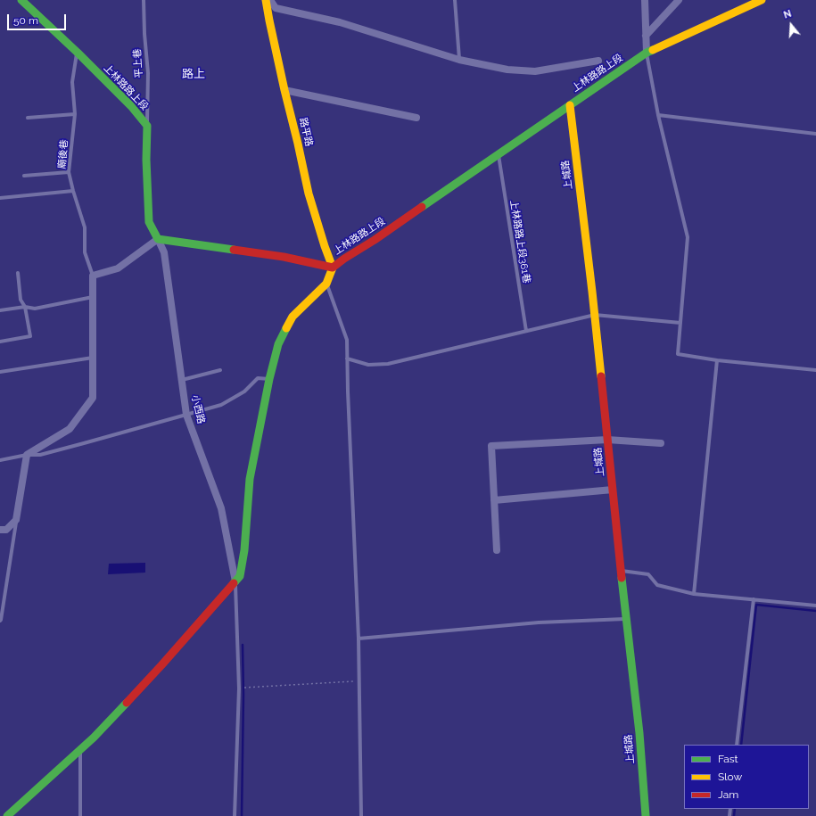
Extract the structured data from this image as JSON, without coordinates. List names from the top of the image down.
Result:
{
  "streets": {
    "street": [
      "上林路路上段",
      "路平路",
      "上城路",
      "小西路"
    ],
    "lane": ["平上巷", "廟後巷", "上林路路上段361巷"]
  },
  "crossings": [
    ["平上巷", "上林路路上段"],
    ["上林路路上段", "路平路"],
    ["上林路路上段", "廟後巷"],
    ["上林路路上段", "上城路"],
    ["上林路路上段", "上林路路上段361巷"],
    ["上林路路上段", "小西路"]
  ],
  "districts": ["路上"],
  "legend": ["Fast", "Slow", "Jam"],
  "scale_bar": "50 m",
  "north": "top"
}
